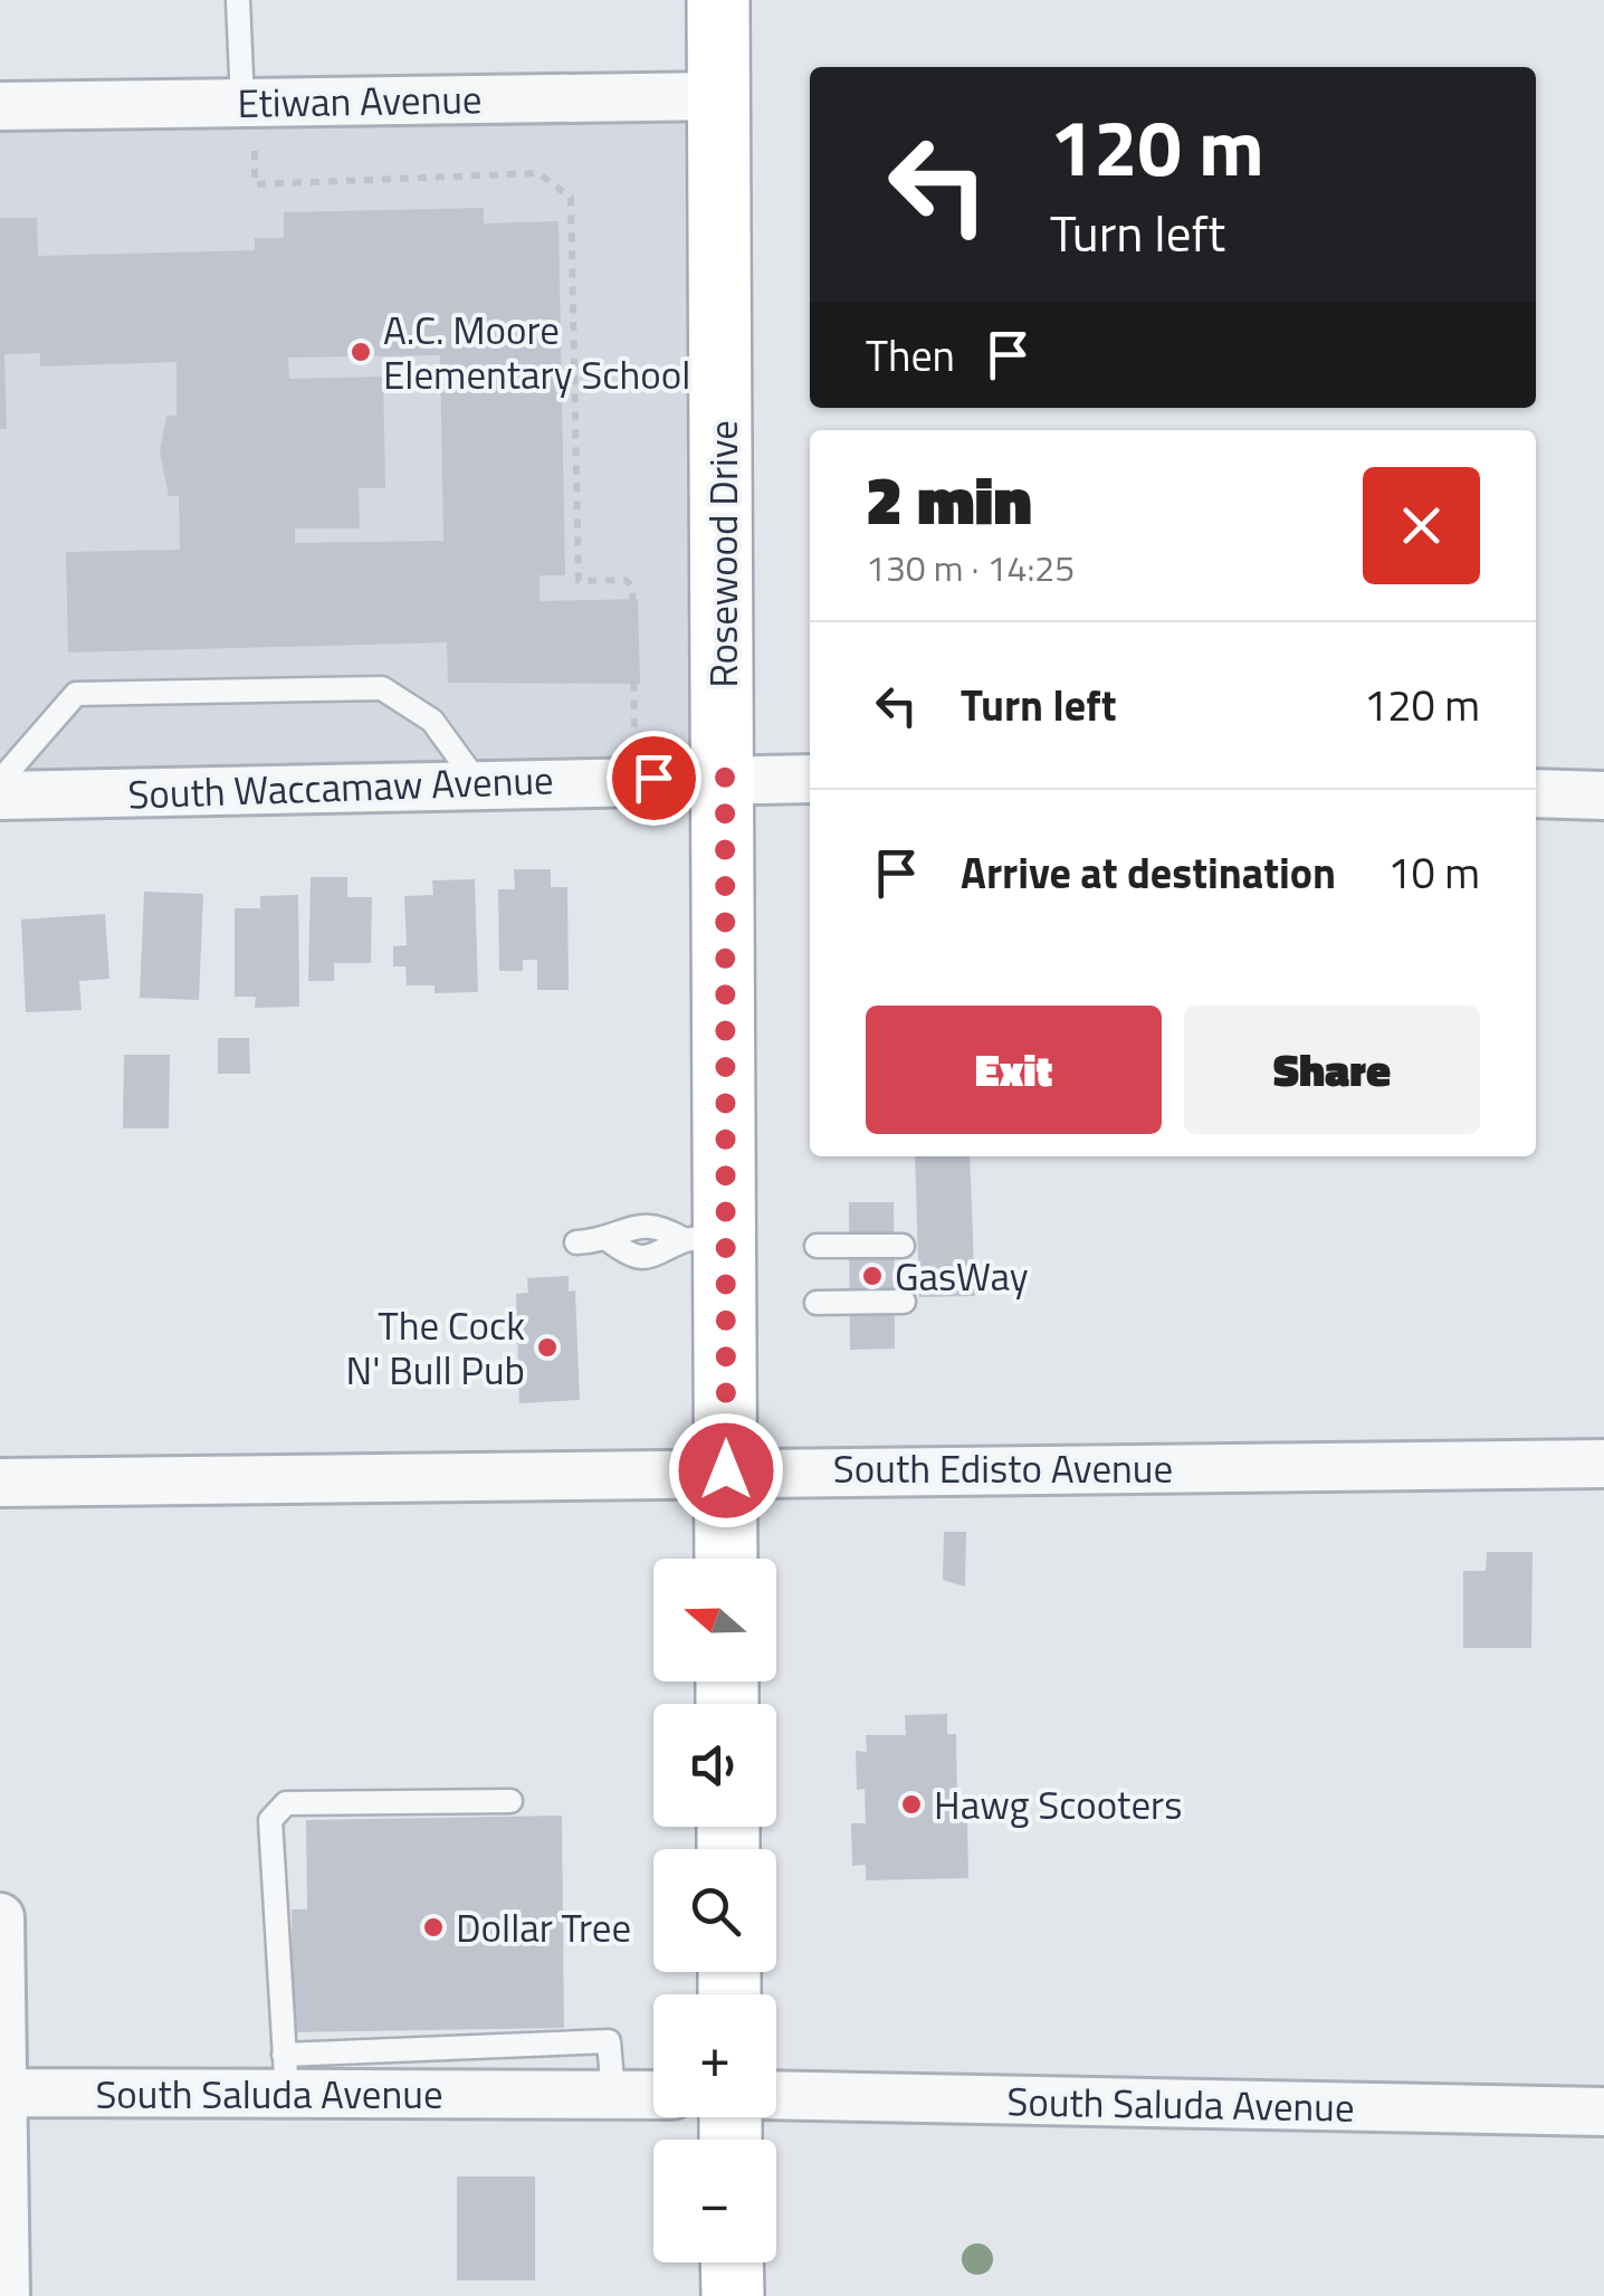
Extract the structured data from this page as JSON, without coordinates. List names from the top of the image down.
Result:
{
  "streets": {
    "main road": ["Rosewood Drive"],
    "street": [
      "Etiwan Avenue",
      "South Waccamaw Avenue",
      "South Edisto Avenue",
      "South Saluda Avenue"
    ]
  },
  "crossings": [
    ["Etiwan Avenue", "Rosewood Drive"],
    ["Rosewood Drive", "South Waccamaw Avenue"],
    ["Rosewood Drive", "South Edisto Avenue"]
  ],
  "places": [
    "A.C. Moore Elementary School",
    "GasWay",
    "The Cock N' Bull Pub",
    "Hawg Scooters",
    "Dollar Tree"
  ],
  "north": "left",
  "page": {
    "turn": ["120 m", "Turn left"],
    "then": "Then",
    "heading": ["2 min", "130 m · 14:25"],
    "list": [
      {
        "name": "Turn left",
        "value": "120 m"
      },
      {
        "name": "Arrive at destination",
        "value": "10 m"
      }
    ],
    "buttons": ["Exit", "Share"],
    "map_buttons": ["+", "−"]
  }
}
